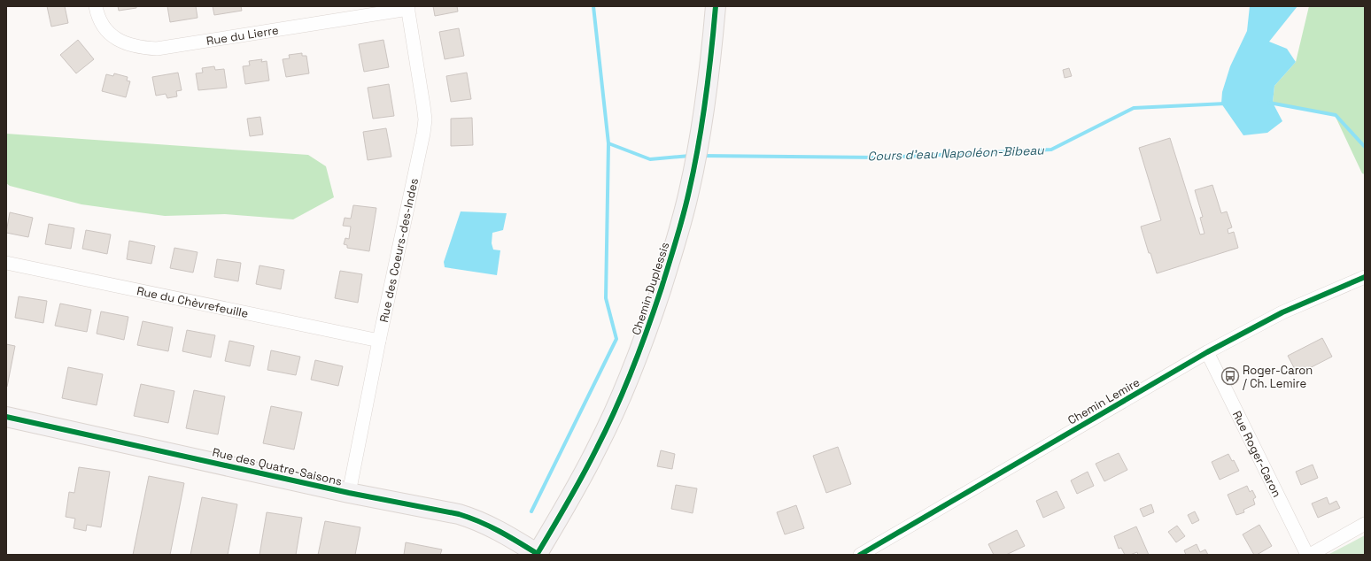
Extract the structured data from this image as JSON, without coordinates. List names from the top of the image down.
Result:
{
  "streets": {
    "street": [
      "Rue du Lierre",
      "Rue des Coeurs-des-Indes",
      "Chemin Duplessis",
      "Rue du Chèvrefeuille",
      "Chemin Lemire",
      "Rue Roger-Caron",
      "Rue des Quatre-Saisons"
    ]
  },
  "crossings": [
    ["Rue du Lierre", "Rue des Coeurs-des-Indes"],
    ["Rue des Coeurs-des-Indes", "Rue du Chèvrefeuille"],
    ["Rue des Coeurs-des-Indes", "Rue des Quatre-Saisons"],
    ["Chemin Duplessis", "Rue des Quatre-Saisons"],
    ["Chemin Lemire", "Rue Roger-Caron"]
  ],
  "water": ["Cours d'eau Napoléon-Bibeau"],
  "places": {
    "bus stop": ["Roger-Caron / Ch. Lemire"]
  }
}
